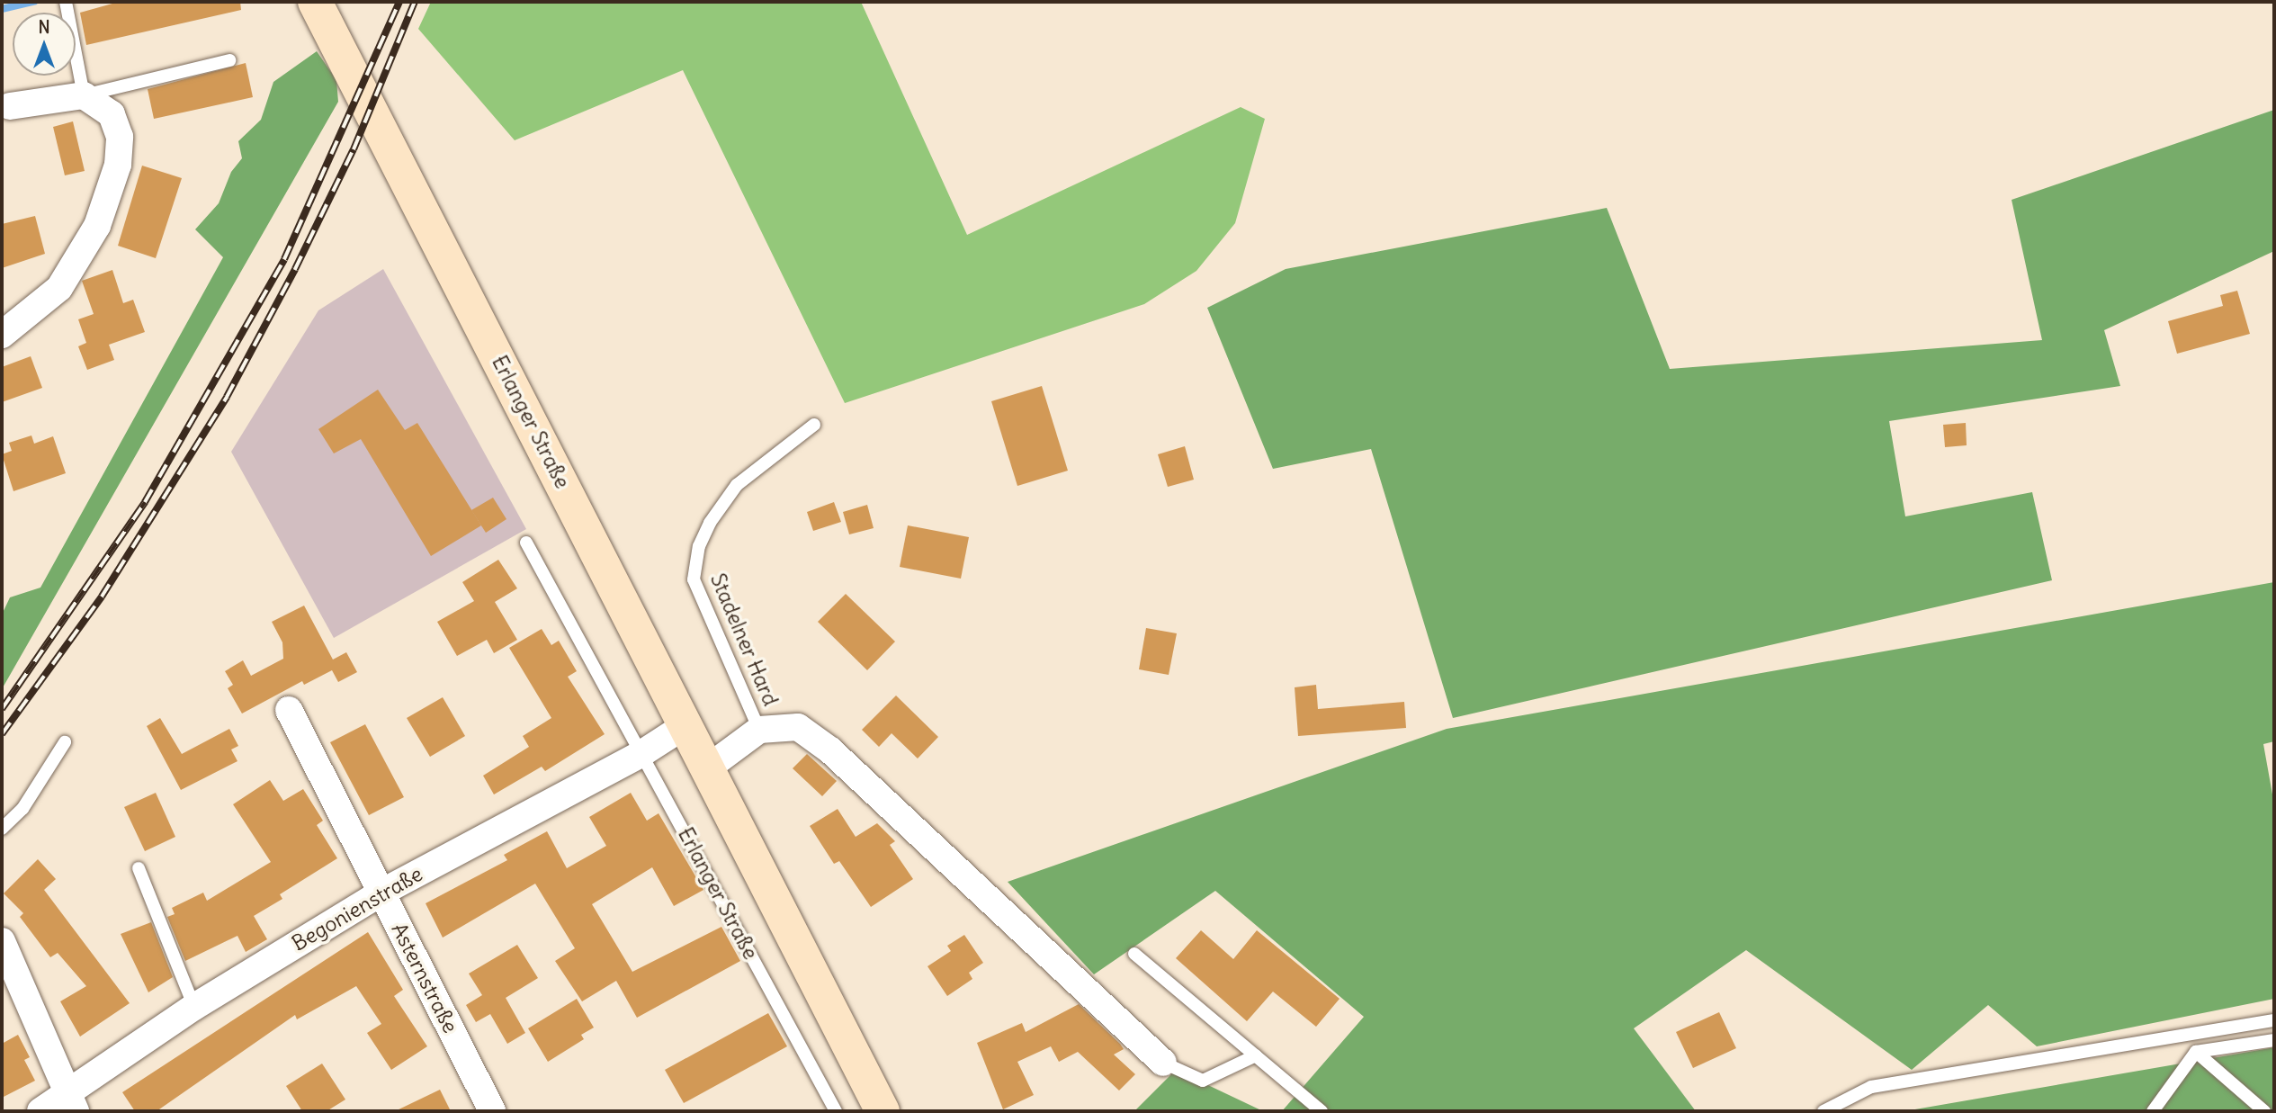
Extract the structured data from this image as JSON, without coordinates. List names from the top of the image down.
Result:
{
  "streets": {
    "main road": ["Erlanger Straße"],
    "street": ["Begonienstraße", "Asternstraße"],
    "lane": ["Stadelner Hard"]
  },
  "crossings": [
    ["Erlanger Straße", "Begonienstraße"],
    ["Begonienstraße", "Asternstraße"]
  ],
  "north": "top"
}
